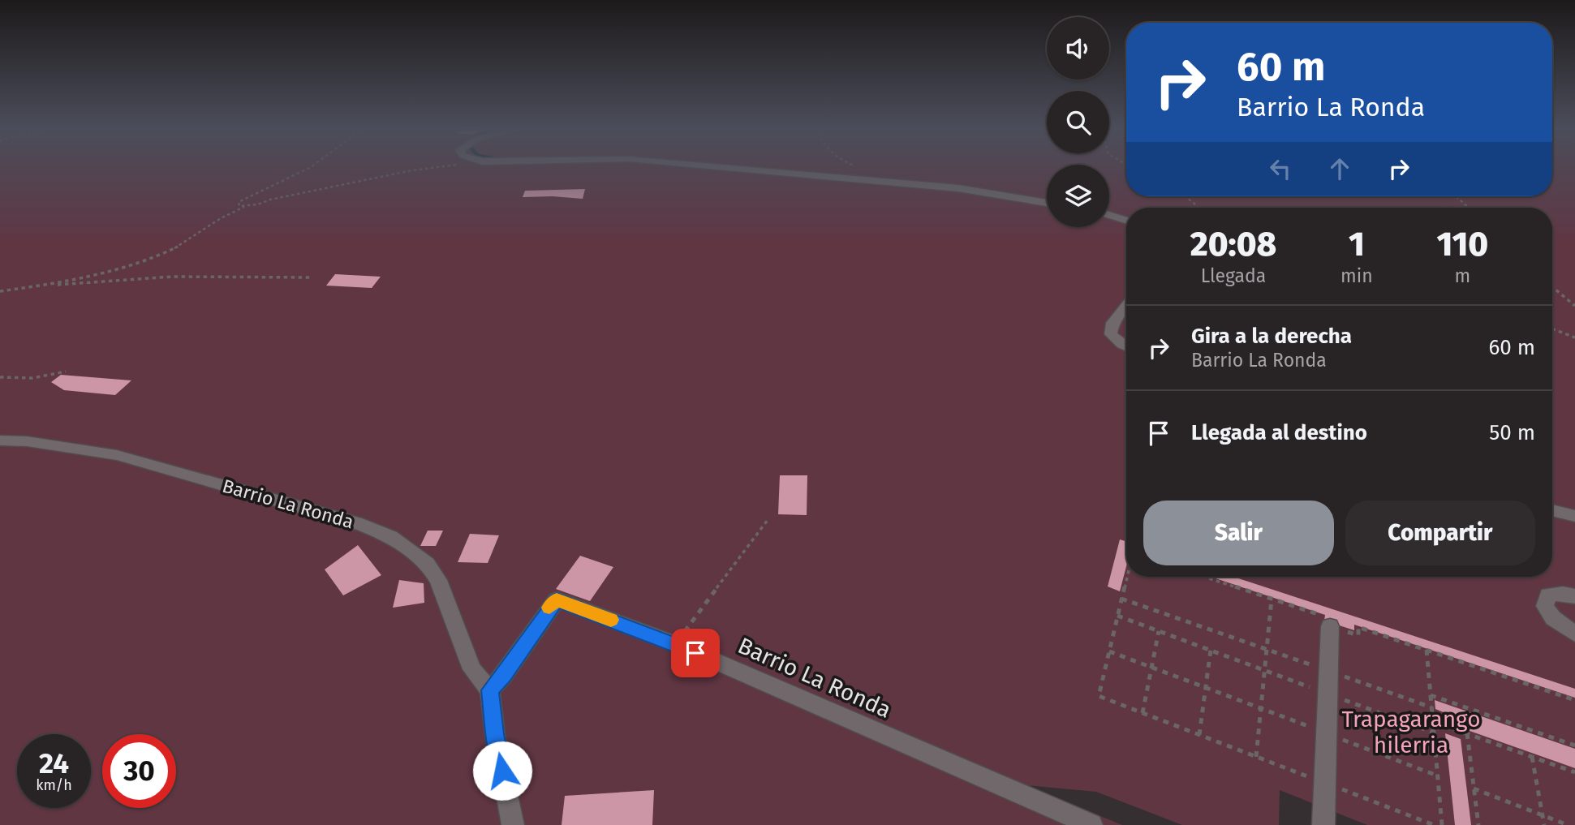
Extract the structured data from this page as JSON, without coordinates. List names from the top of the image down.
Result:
{
  "streets": {
    "street": ["Barrio La Ronda"]
  },
  "parks": ["Trapagarango hilerria"],
  "page": {
    "turn": ["60 m", "Barrio La Ronda"],
    "eta": [
      "20:08",
      "Llegada",
      "1",
      "min",
      "110",
      "m"
    ],
    "list": [
      {
        "name": "Gira a la derecha",
        "note": "Barrio La Ronda",
        "value": "60 m"
      },
      {
        "name": "Llegada al destino",
        "value": "50 m"
      }
    ],
    "buttons": ["Salir", "Compartir"],
    "speed": "24 km/h",
    "limit": "30"
  }
}
